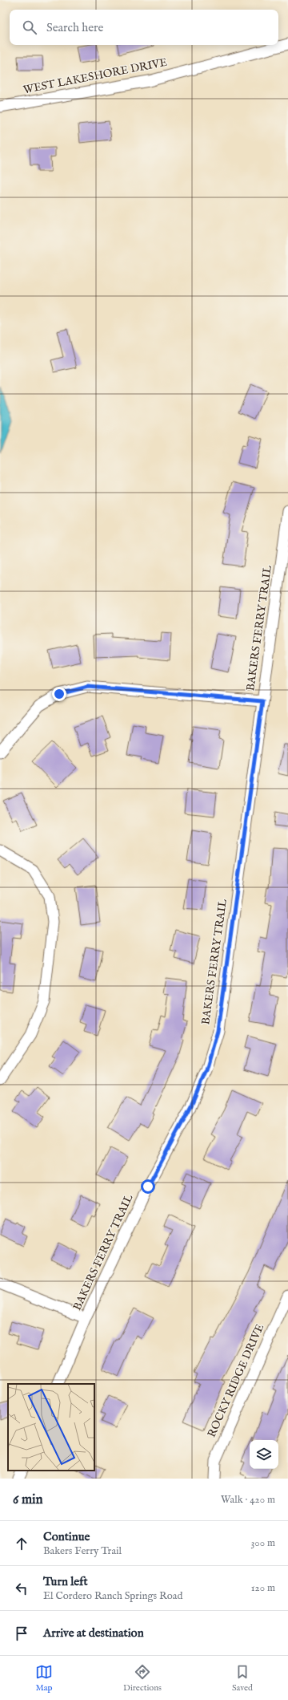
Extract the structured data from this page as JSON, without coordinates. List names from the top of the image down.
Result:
{
  "streets": {
    "street": ["WEST LAKESHORE DRIVE", "BAKERS FERRY TRAIL", "ROCKY RIDGE DRIVE"]
  },
  "page": {
    "search": "Search here",
    "heading": ["6 min", "Walk · 420 m"],
    "list": [
      ["Continue", "Bakers Ferry Trail", "300 m"],
      ["Turn left", "El Cordero Ranch Springs Road", "120 m"],
      "Arrive at destination"
    ],
    "nav": ["Map", "Directions", "Saved"]
  }
}
